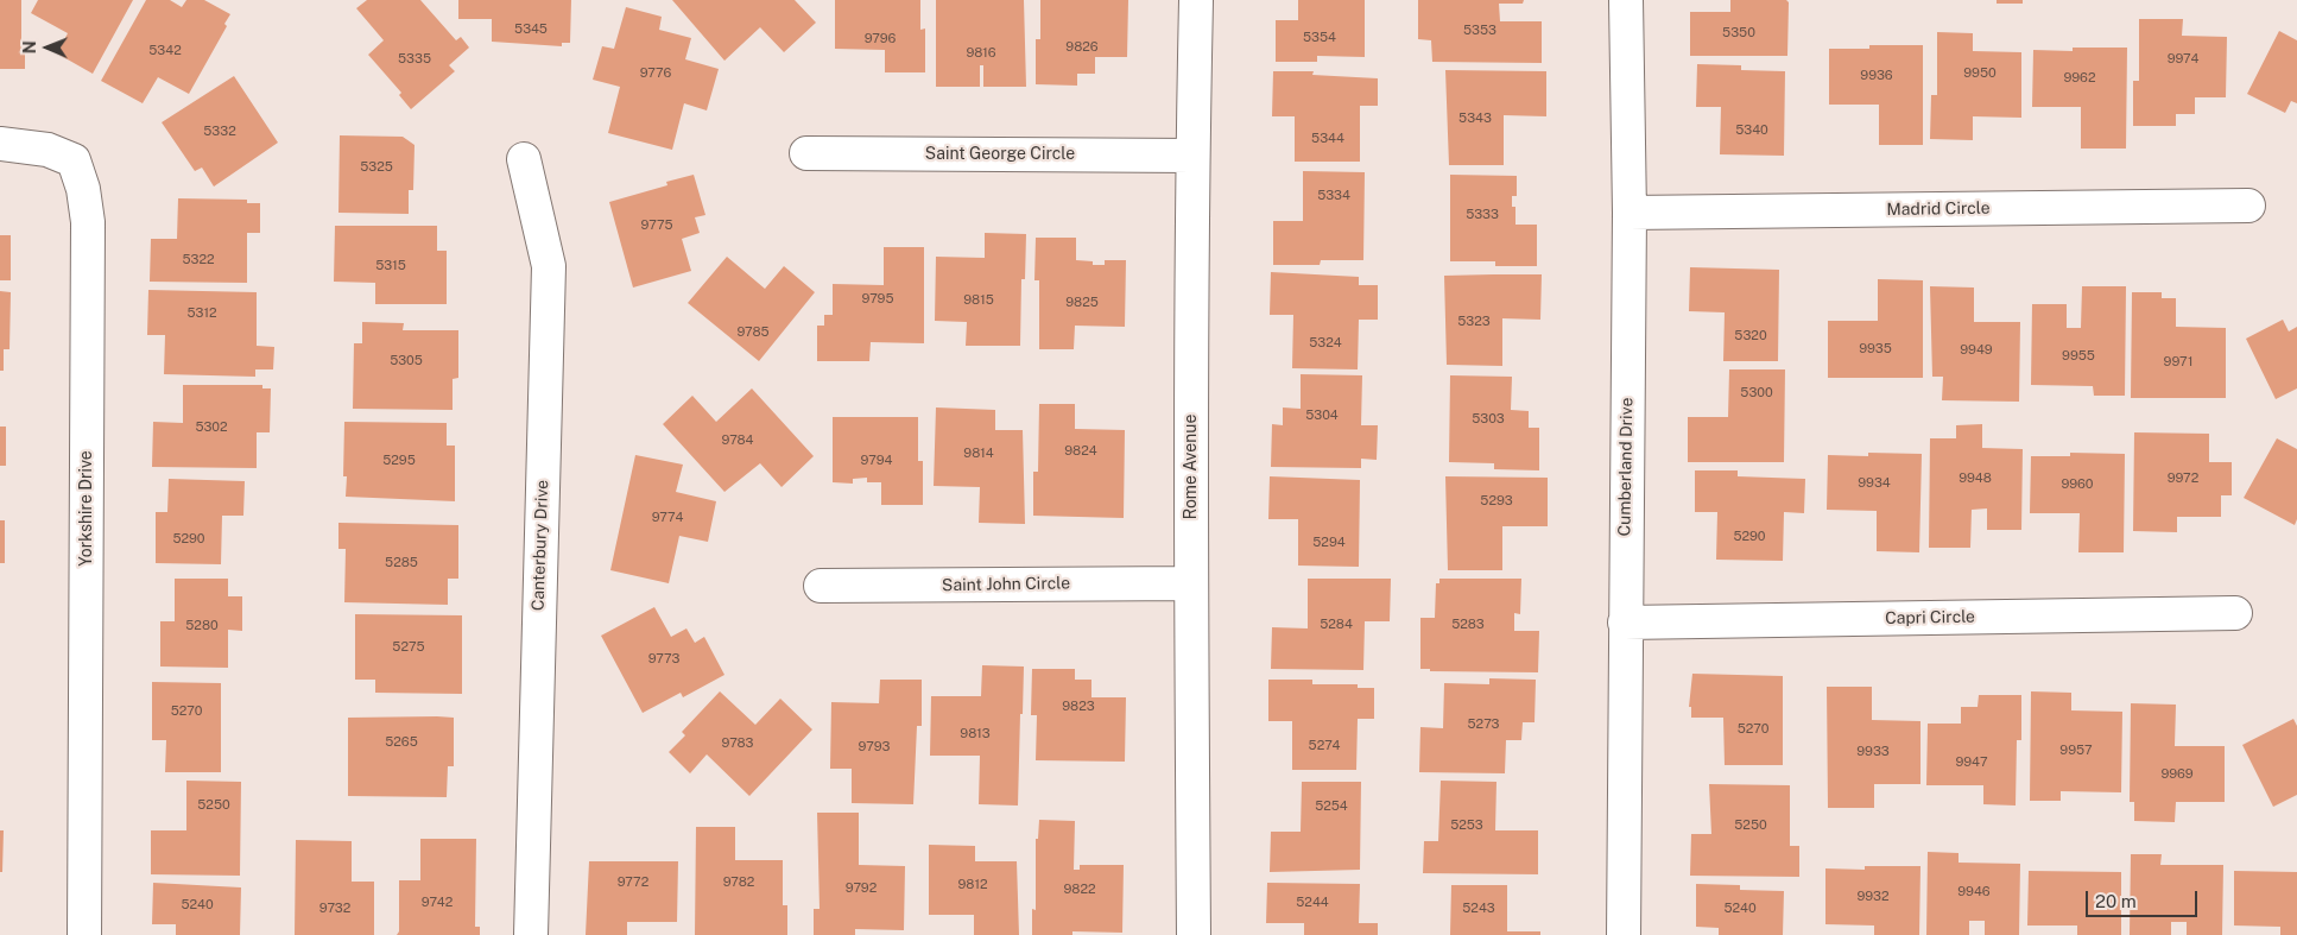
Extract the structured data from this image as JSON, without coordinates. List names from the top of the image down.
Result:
{
  "streets": {
    "street": [
      "Saint George Circle",
      "Madrid Circle",
      "Rome Avenue",
      "Cumberland Drive",
      "Yorkshire Drive",
      "Canterbury Drive",
      "Saint John Circle",
      "Capri Circle"
    ]
  },
  "crossings": [
    ["Saint George Circle", "Rome Avenue"],
    ["Madrid Circle", "Cumberland Drive"],
    ["Rome Avenue", "Saint John Circle"],
    ["Cumberland Drive", "Capri Circle"]
  ],
  "house_numbers": [
    "5345",
    "5353",
    "5350",
    "5354",
    "9796",
    "9826",
    "5342",
    "9816",
    "5335",
    "9974",
    "9776",
    "9950",
    "9936",
    "9962",
    "5343",
    "5340",
    "5332",
    "5344",
    "5325",
    "5334",
    "5333",
    "9775",
    "5322",
    "5315",
    "9795",
    "9815",
    "9825",
    "5312",
    "5323",
    "9785",
    "5320",
    "5324",
    "9935",
    "9949",
    "9955",
    "5305",
    "9971",
    "5300",
    "5304",
    "5303",
    "5302",
    "9784",
    "9824",
    "9814",
    "5295",
    "9794",
    "9948",
    "9972",
    "9934",
    "9960",
    "5293",
    "9774",
    "5290",
    "5290",
    "5294",
    "5285",
    "5284",
    "5283",
    "5280",
    "5275",
    "9773",
    "9823",
    "5270",
    "5273",
    "5270",
    "9813",
    "5265",
    "9783",
    "5274",
    "9793",
    "9957",
    "9933",
    "9947",
    "9969",
    "5250",
    "5254",
    "5253",
    "5250",
    "9772",
    "9782",
    "9812",
    "9792",
    "9822",
    "9946",
    "9932",
    "9742",
    "5244",
    "5240",
    "9732",
    "5243",
    "5240"
  ],
  "scale_bar": "20 m",
  "north": "left"
}
